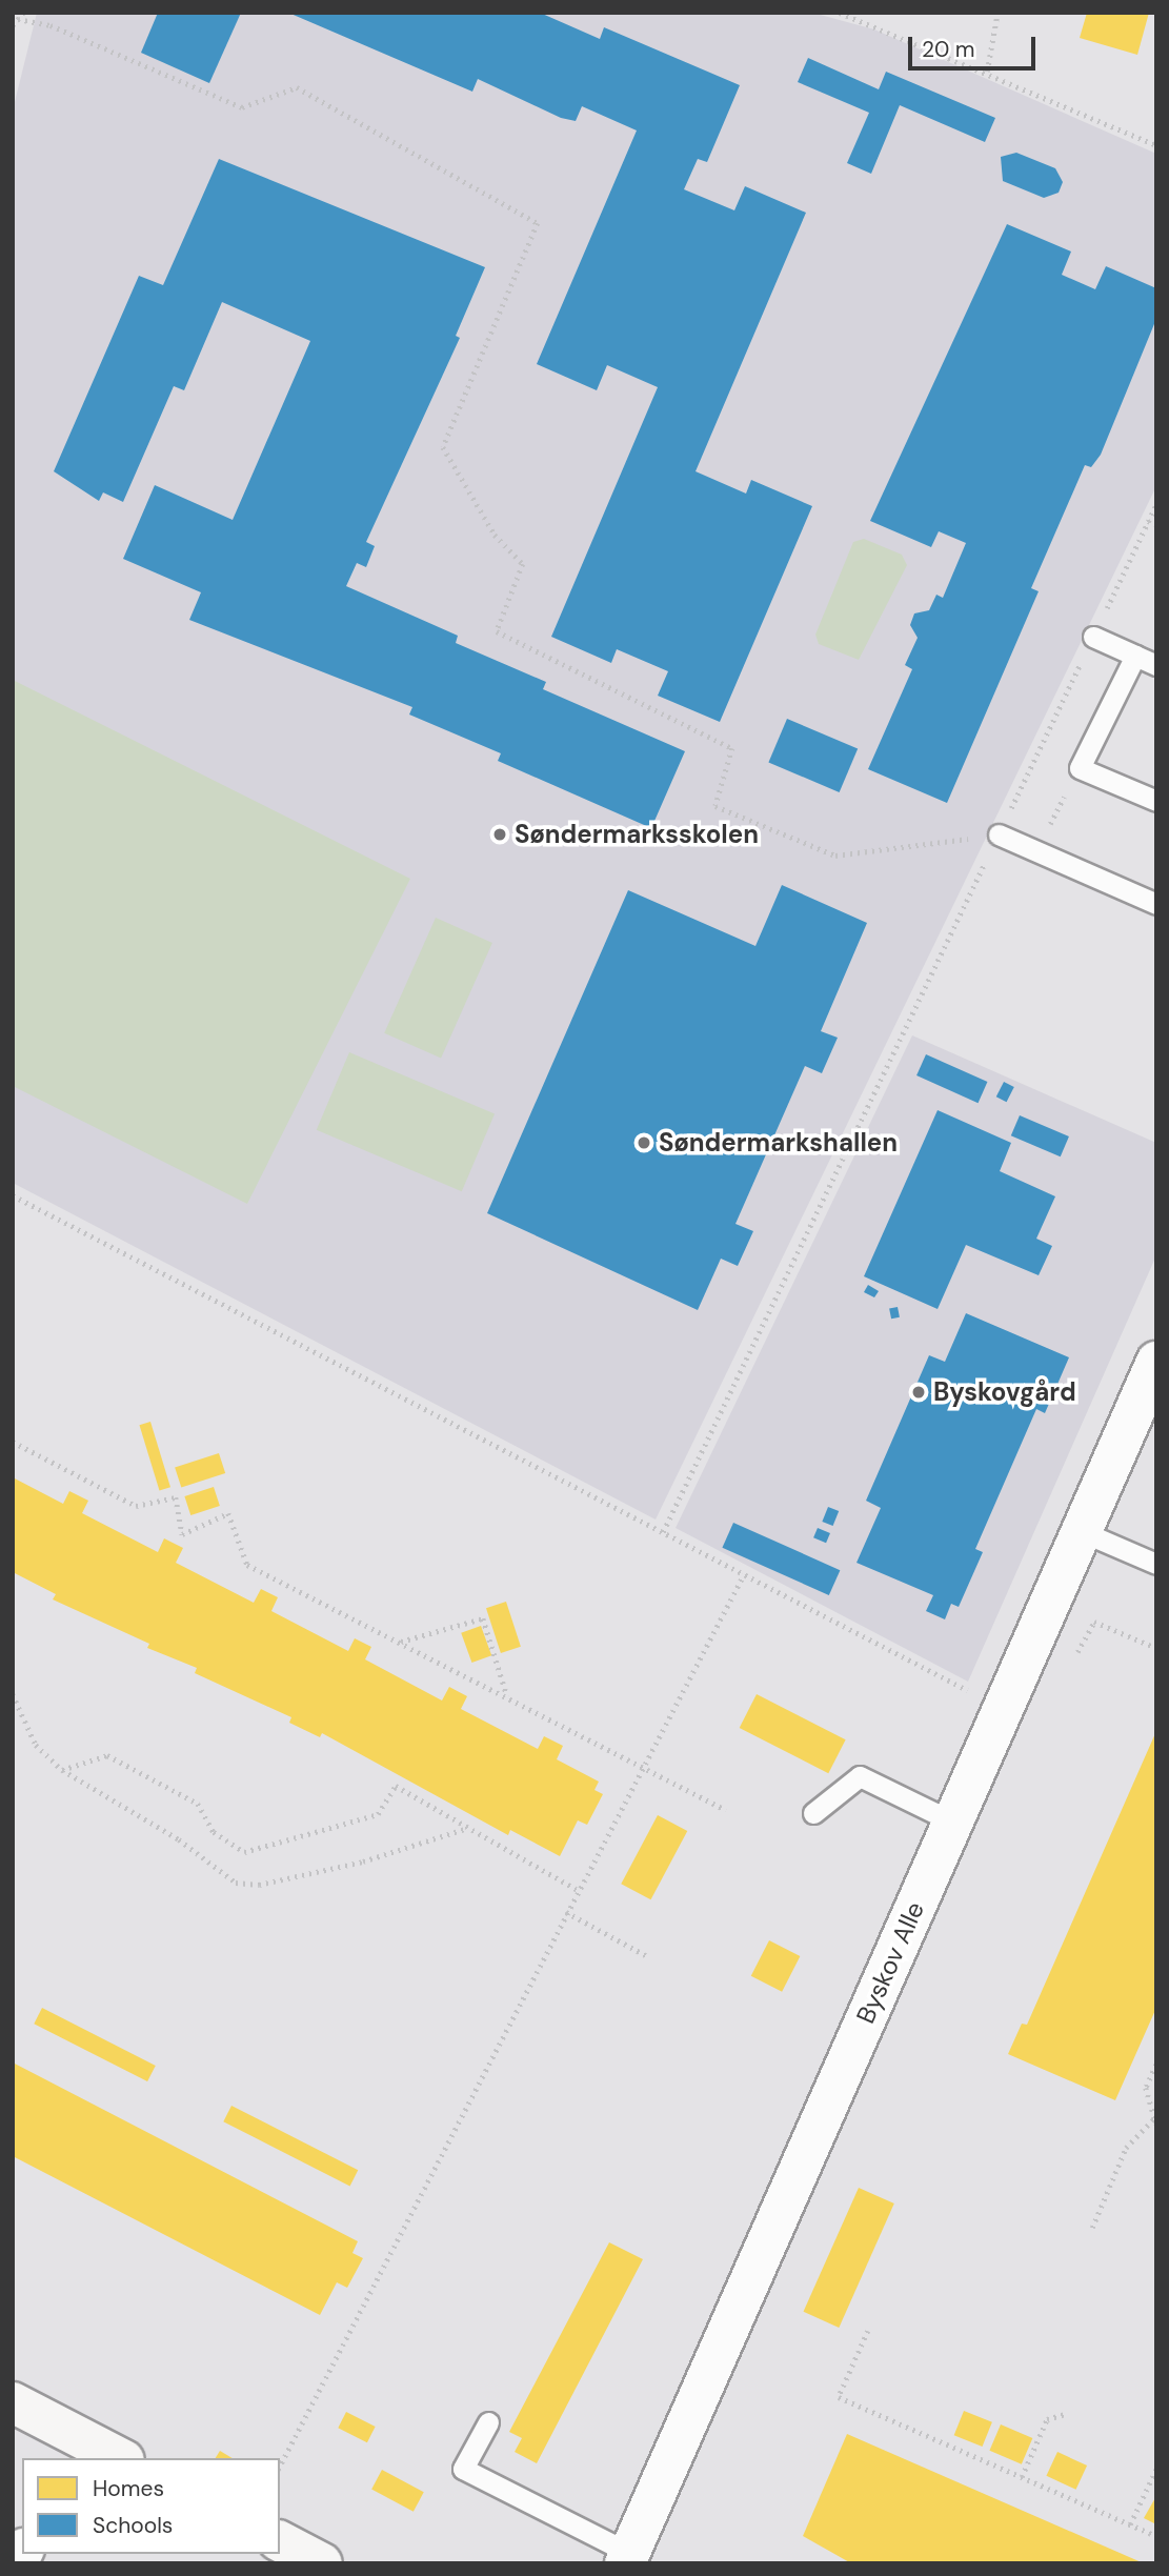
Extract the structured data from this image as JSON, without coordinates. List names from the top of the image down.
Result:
{
  "streets": {
    "street": ["Byskov Alle"]
  },
  "places": ["Søndermarksskolen", "Søndermarkshallen", "Byskovgård"],
  "legend": ["Homes", "Schools"],
  "scale_bar": "20 m"
}
